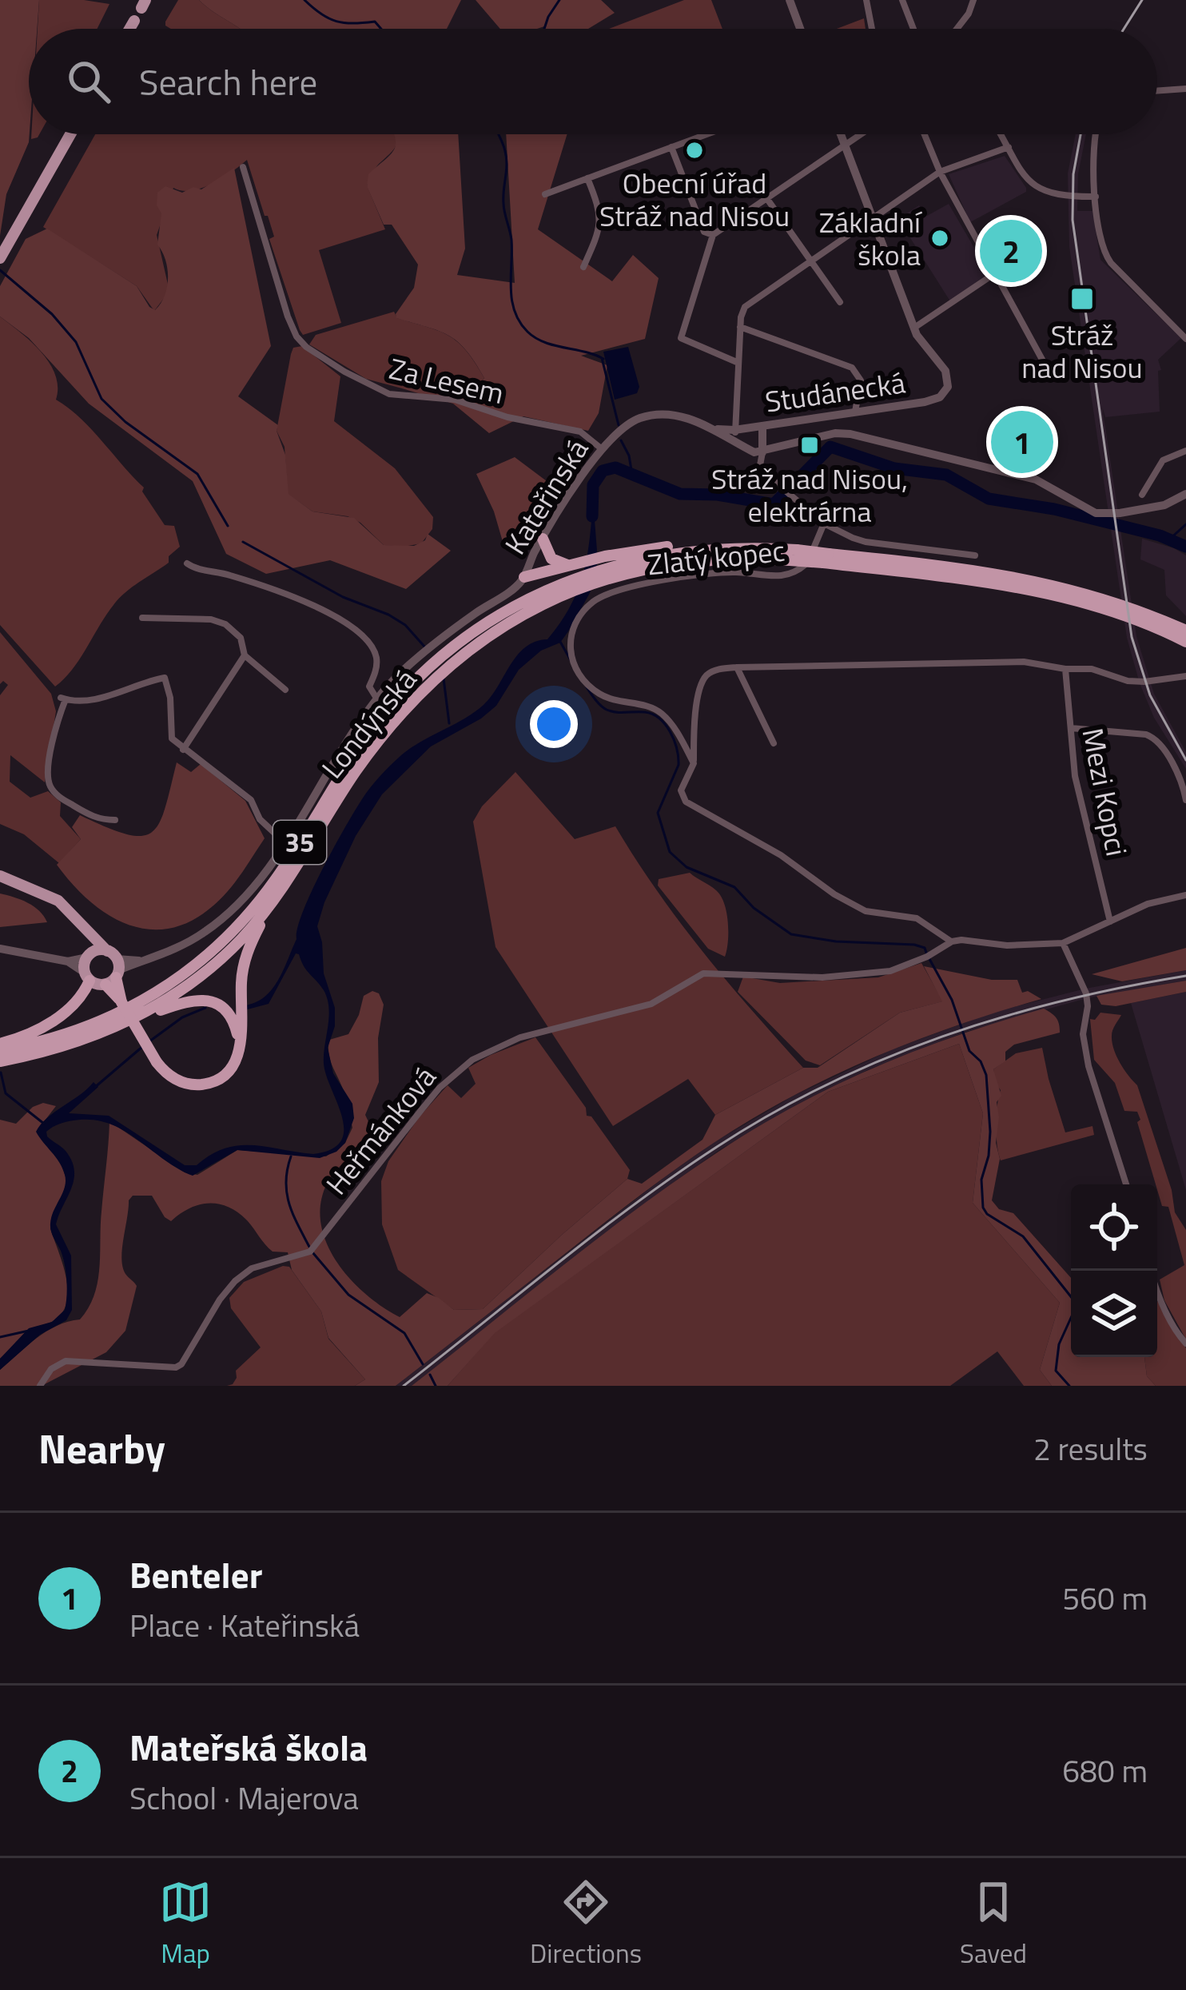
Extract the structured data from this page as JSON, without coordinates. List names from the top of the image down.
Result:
{
  "streets": {
    "highway": ["Londýnská", "35"],
    "street": [
      "Za Lesem",
      "Studánecká",
      "Kateřinská",
      "Zlatý kopec",
      "Mezi Kopci",
      "Heřmánková"
    ]
  },
  "crossings": [
    ["Za Lesem", "Kateřinská"],
    ["Studánecká", "Kateřinská"],
    ["Kateřinská", "Londýnská"]
  ],
  "places": {
    "other": ["Obecní úřad Stráž nad Nisou", "Základní škola"],
    "transit": ["Stráž nad Nisou", "Stráž nad Nisou, elektrárna"]
  },
  "page": {
    "search": "Search here",
    "pins": ["2", "1"],
    "heading": ["Nearby", "2 results"],
    "list": [
      {
        "mark": "1",
        "name": "Benteler",
        "note": "Place · Kateřinská",
        "value": "560 m"
      },
      {
        "mark": "2",
        "name": "Mateřská škola",
        "note": "School · Majerova",
        "value": "680 m"
      }
    ],
    "nav": ["Map", "Directions", "Saved"]
  }
}
